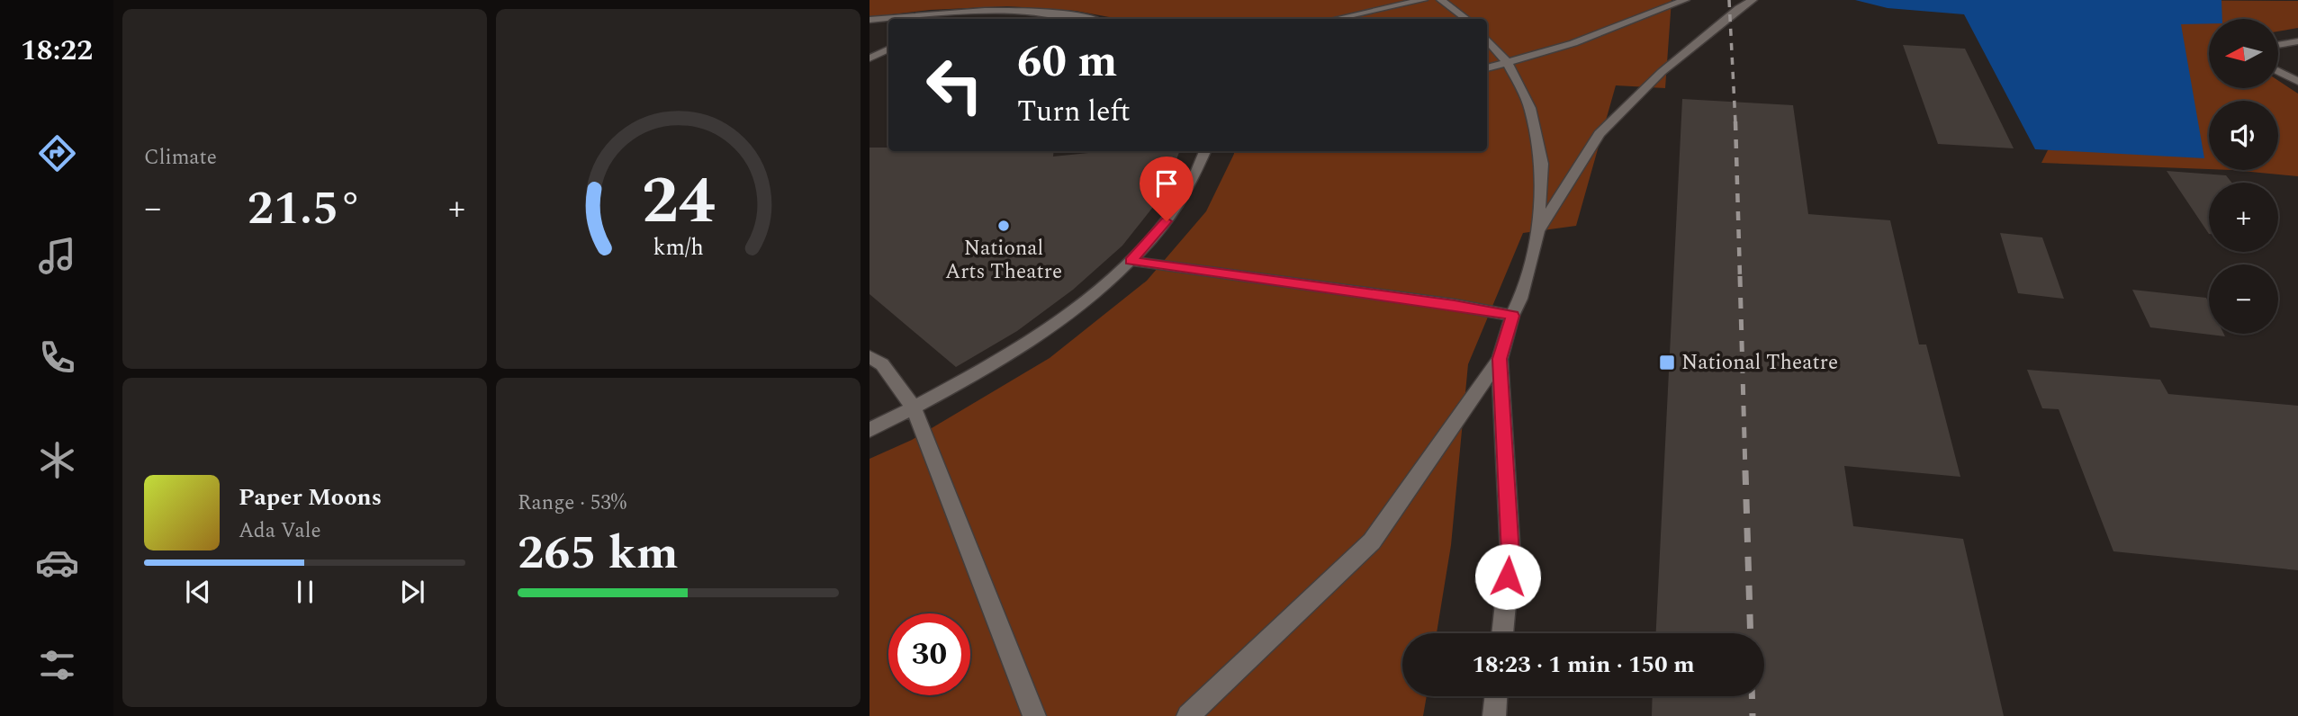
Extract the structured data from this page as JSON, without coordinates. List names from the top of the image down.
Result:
{
  "places": {
    "other": ["National Arts Theatre"],
    "transit": ["National Theatre"]
  },
  "north": "left",
  "page": {
    "tabs": "18:22",
    "tile": [
      "Climate",
      ["Range · 53%", "265 km"]
    ],
    "map_buttons": ["+", "−"],
    "turn": ["60 m", "Turn left"],
    "heat": ["−", "21.5°", "+"],
    "song": ["Paper Moons", "Ada Vale"],
    "limit": "30",
    "trip": "18:23 · 1 min · 150 m",
    "gauge": ["24", "km/h"]
  }
}
